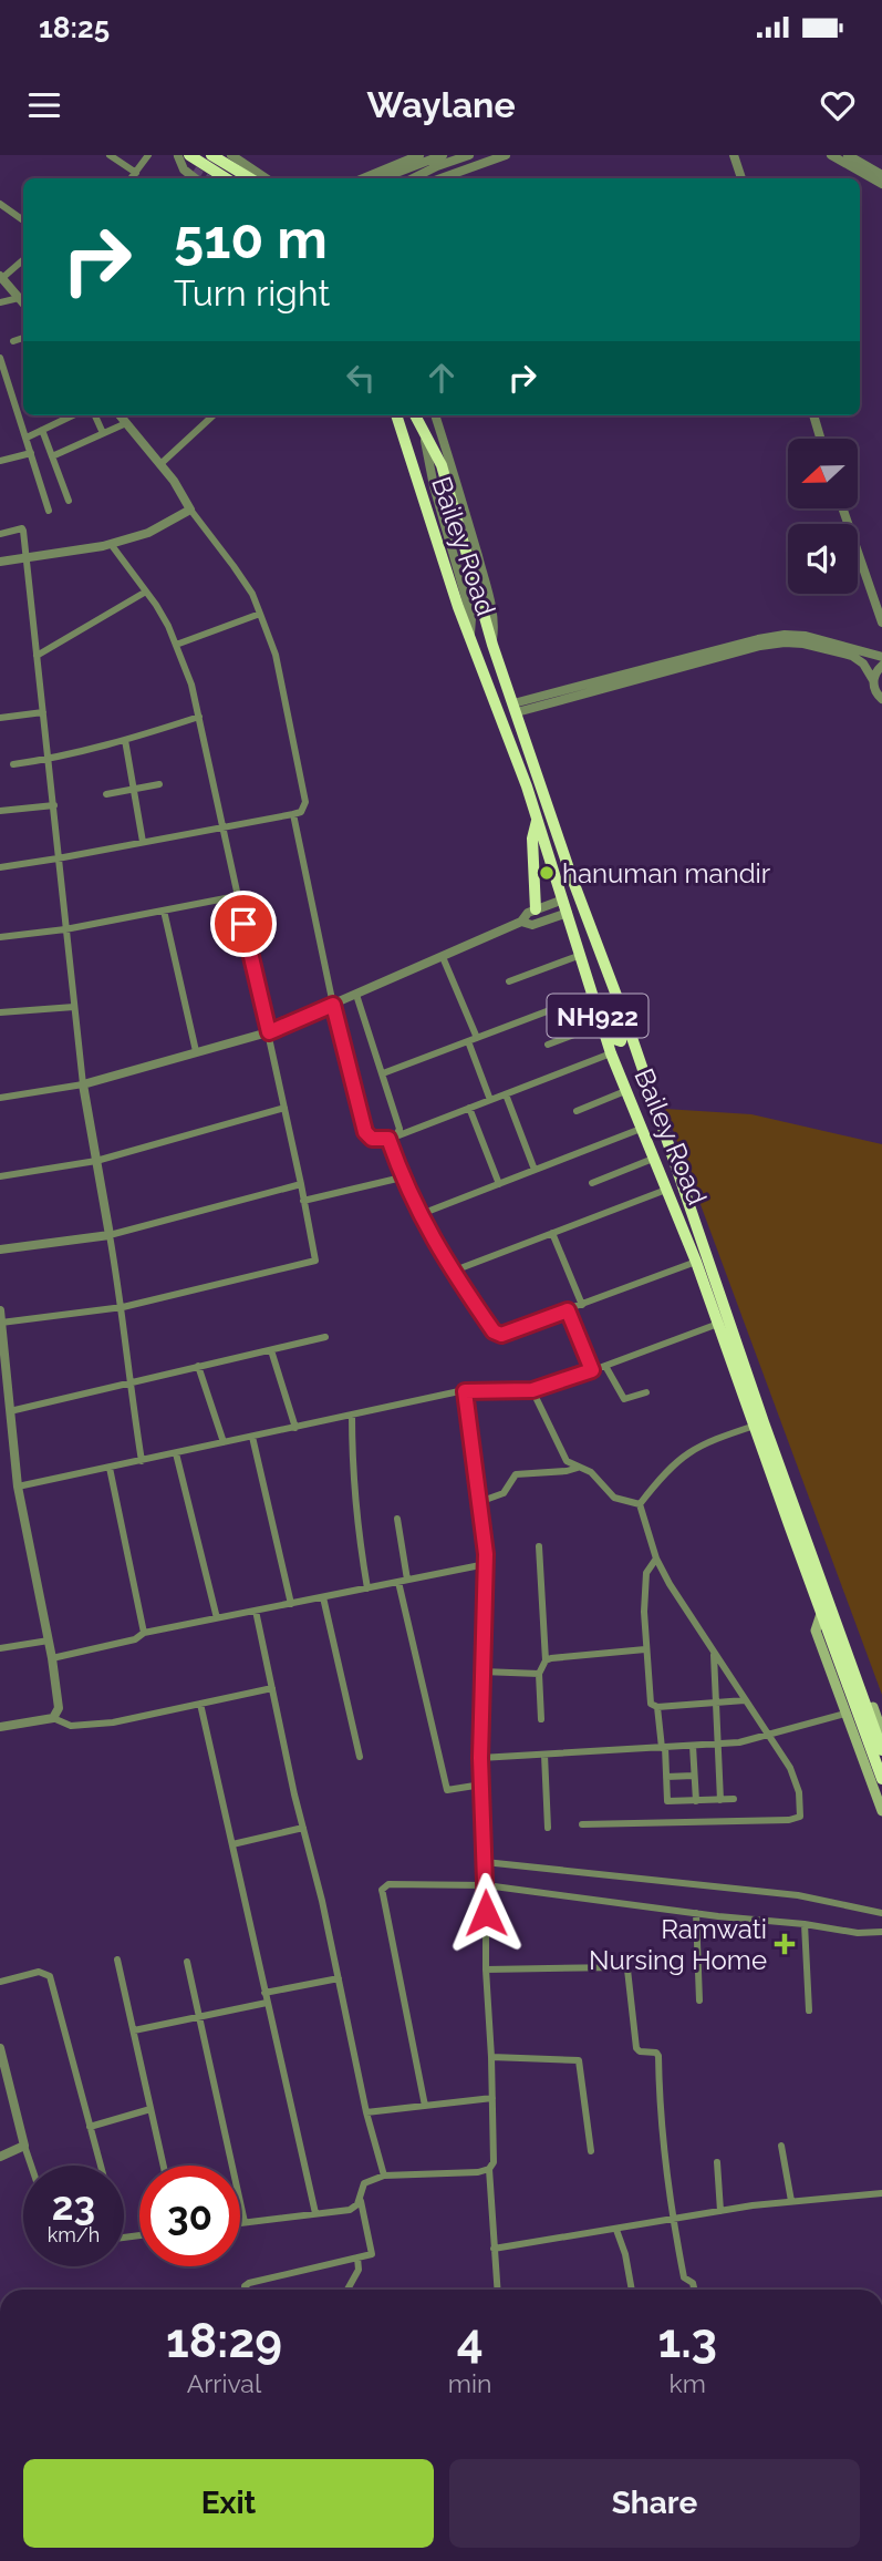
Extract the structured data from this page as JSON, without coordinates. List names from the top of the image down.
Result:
{
  "streets": {
    "highway": ["Bailey Road", "NH922"]
  },
  "crossings": [
    ["Bailey Road", "NH922"]
  ],
  "places": {
    "other": ["hanuman mandir"],
    "health": ["Ramwati Nursing Home"]
  },
  "north": "left",
  "page": {
    "status": "18:25",
    "header": "Waylane",
    "turn": ["510 m", "Turn right"],
    "speed": "23 km/h",
    "limit": "30",
    "eta": [
      "18:29",
      "Arrival",
      "4",
      "min",
      "1.3",
      "km"
    ],
    "buttons": ["Exit", "Share"]
  }
}
